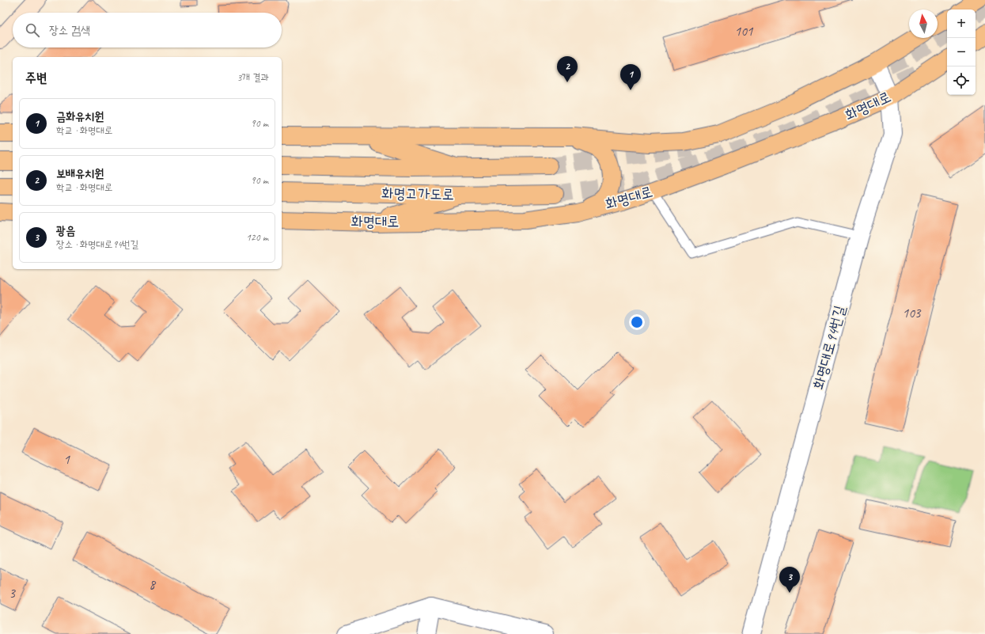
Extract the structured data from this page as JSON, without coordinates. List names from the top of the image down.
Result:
{
  "streets": {
    "main road": ["화명대로", "화명고가도로"],
    "street": ["화명대로94번길"]
  },
  "crossings": [
    ["화명대로", "화명대로94번길"]
  ],
  "house_numbers": [
    "101",
    "103",
    "1",
    "8",
    "3"
  ],
  "north": "top",
  "page": {
    "map_buttons": ["+", "−"],
    "search": "장소 검색",
    "pins": ["2", "1", "3"],
    "heading": ["주변", "3개 결과"],
    "list": [
      {
        "mark": "1",
        "name": "금화유치원",
        "note": "학교 · 화명대로",
        "value": "90 m"
      },
      {
        "mark": "2",
        "name": "보배유치원",
        "note": "학교 · 화명대로",
        "value": "90 m"
      },
      {
        "mark": "3",
        "name": "광음",
        "note": "장소 · 화명대로94번길",
        "value": "120 m"
      }
    ]
  }
}
